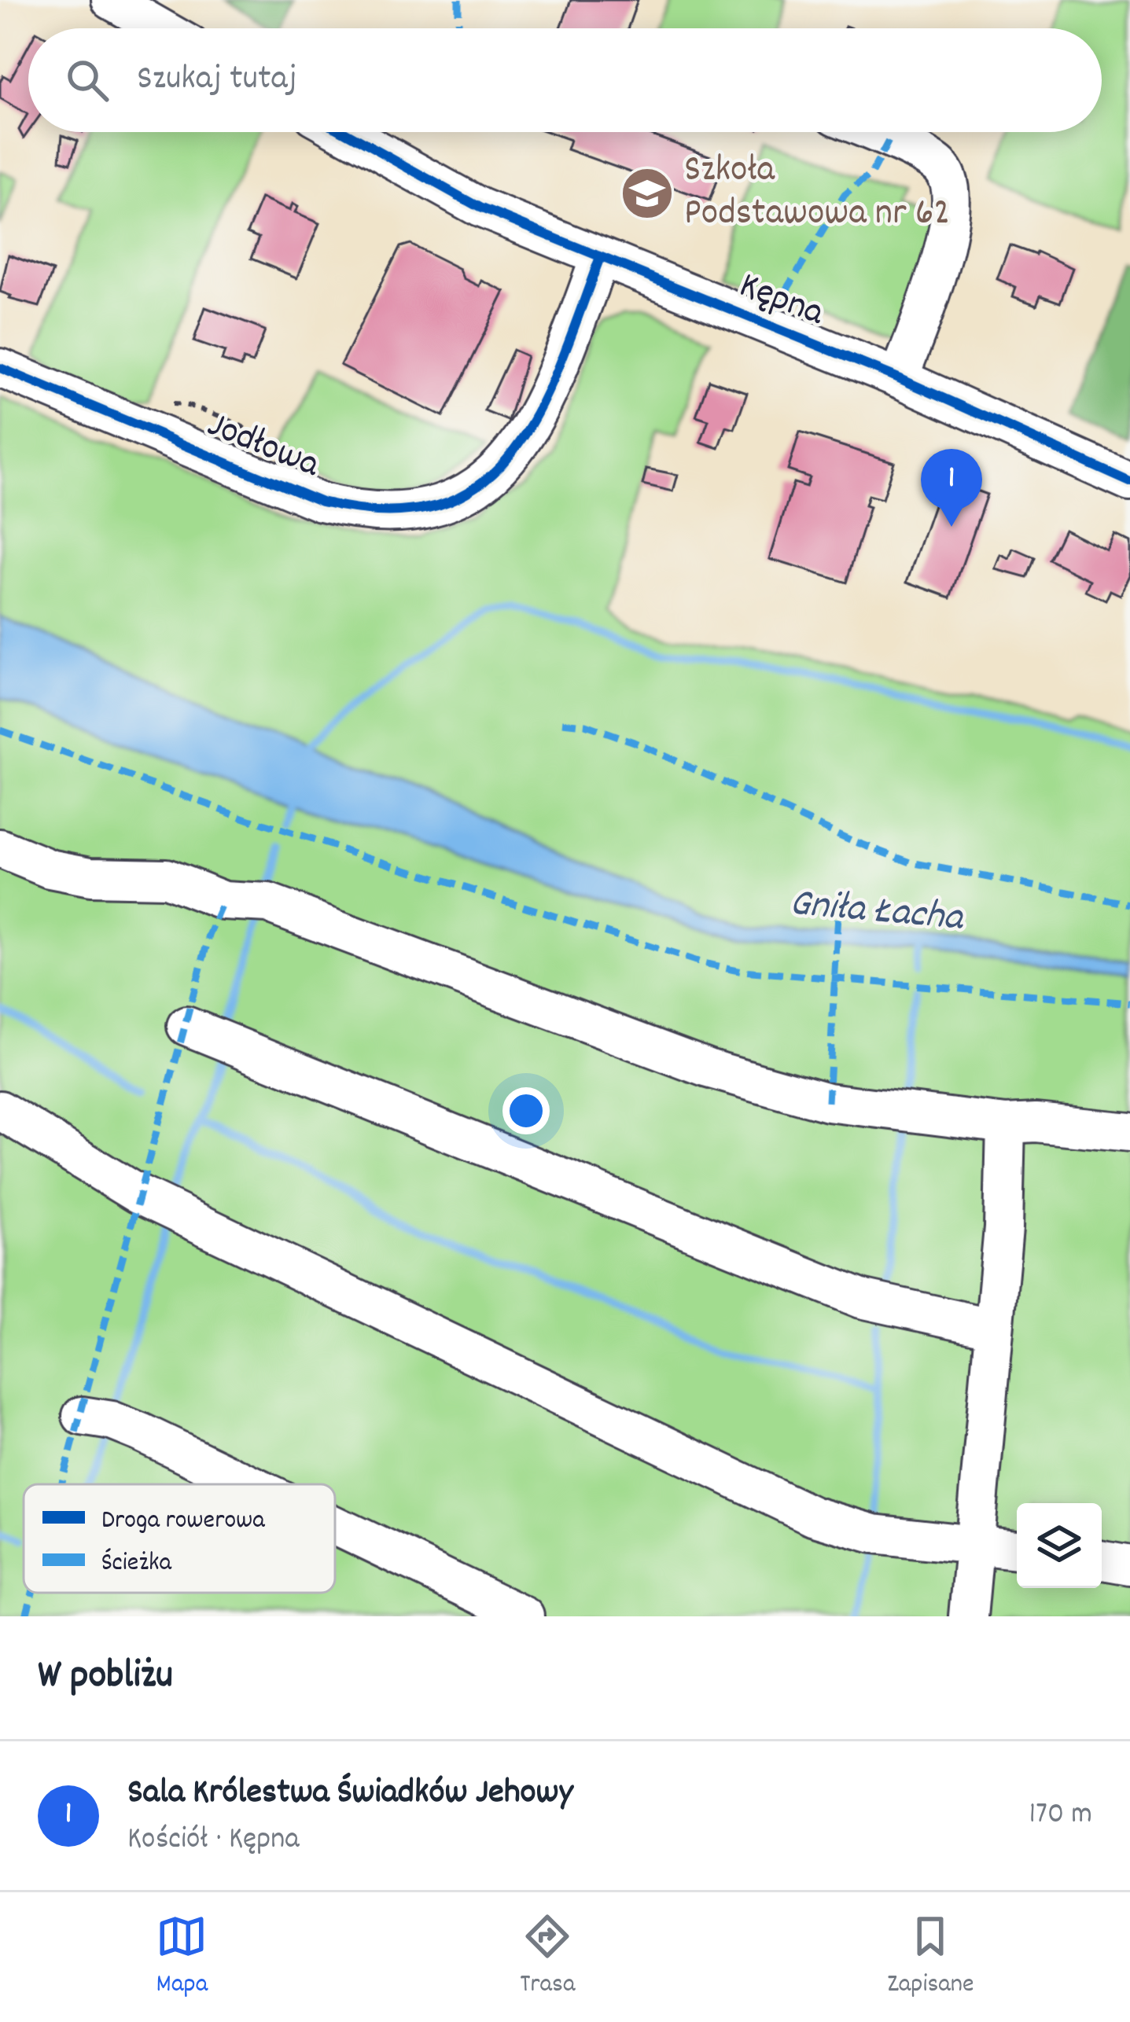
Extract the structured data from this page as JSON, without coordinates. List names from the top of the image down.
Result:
{
  "streets": {
    "street": ["Kępna", "Jodłowa"]
  },
  "crossings": [
    ["Kępna", "Jodłowa"]
  ],
  "water": ["Gniła Łacha"],
  "places": {
    "school or university": ["Szkoła Podstawowa nr 62"]
  },
  "legend": ["Droga rowerowa", "Ścieżka"],
  "page": {
    "search": "Szukaj tutaj",
    "pins": "1",
    "heading": "W pobliżu",
    "list": [
      {
        "mark": "1",
        "name": "Sala Królestwa Świadków Jehowy",
        "note": "Kościół · Kępna",
        "value": "170 m"
      }
    ],
    "nav": ["Mapa", "Trasa", "Zapisane"]
  }
}
